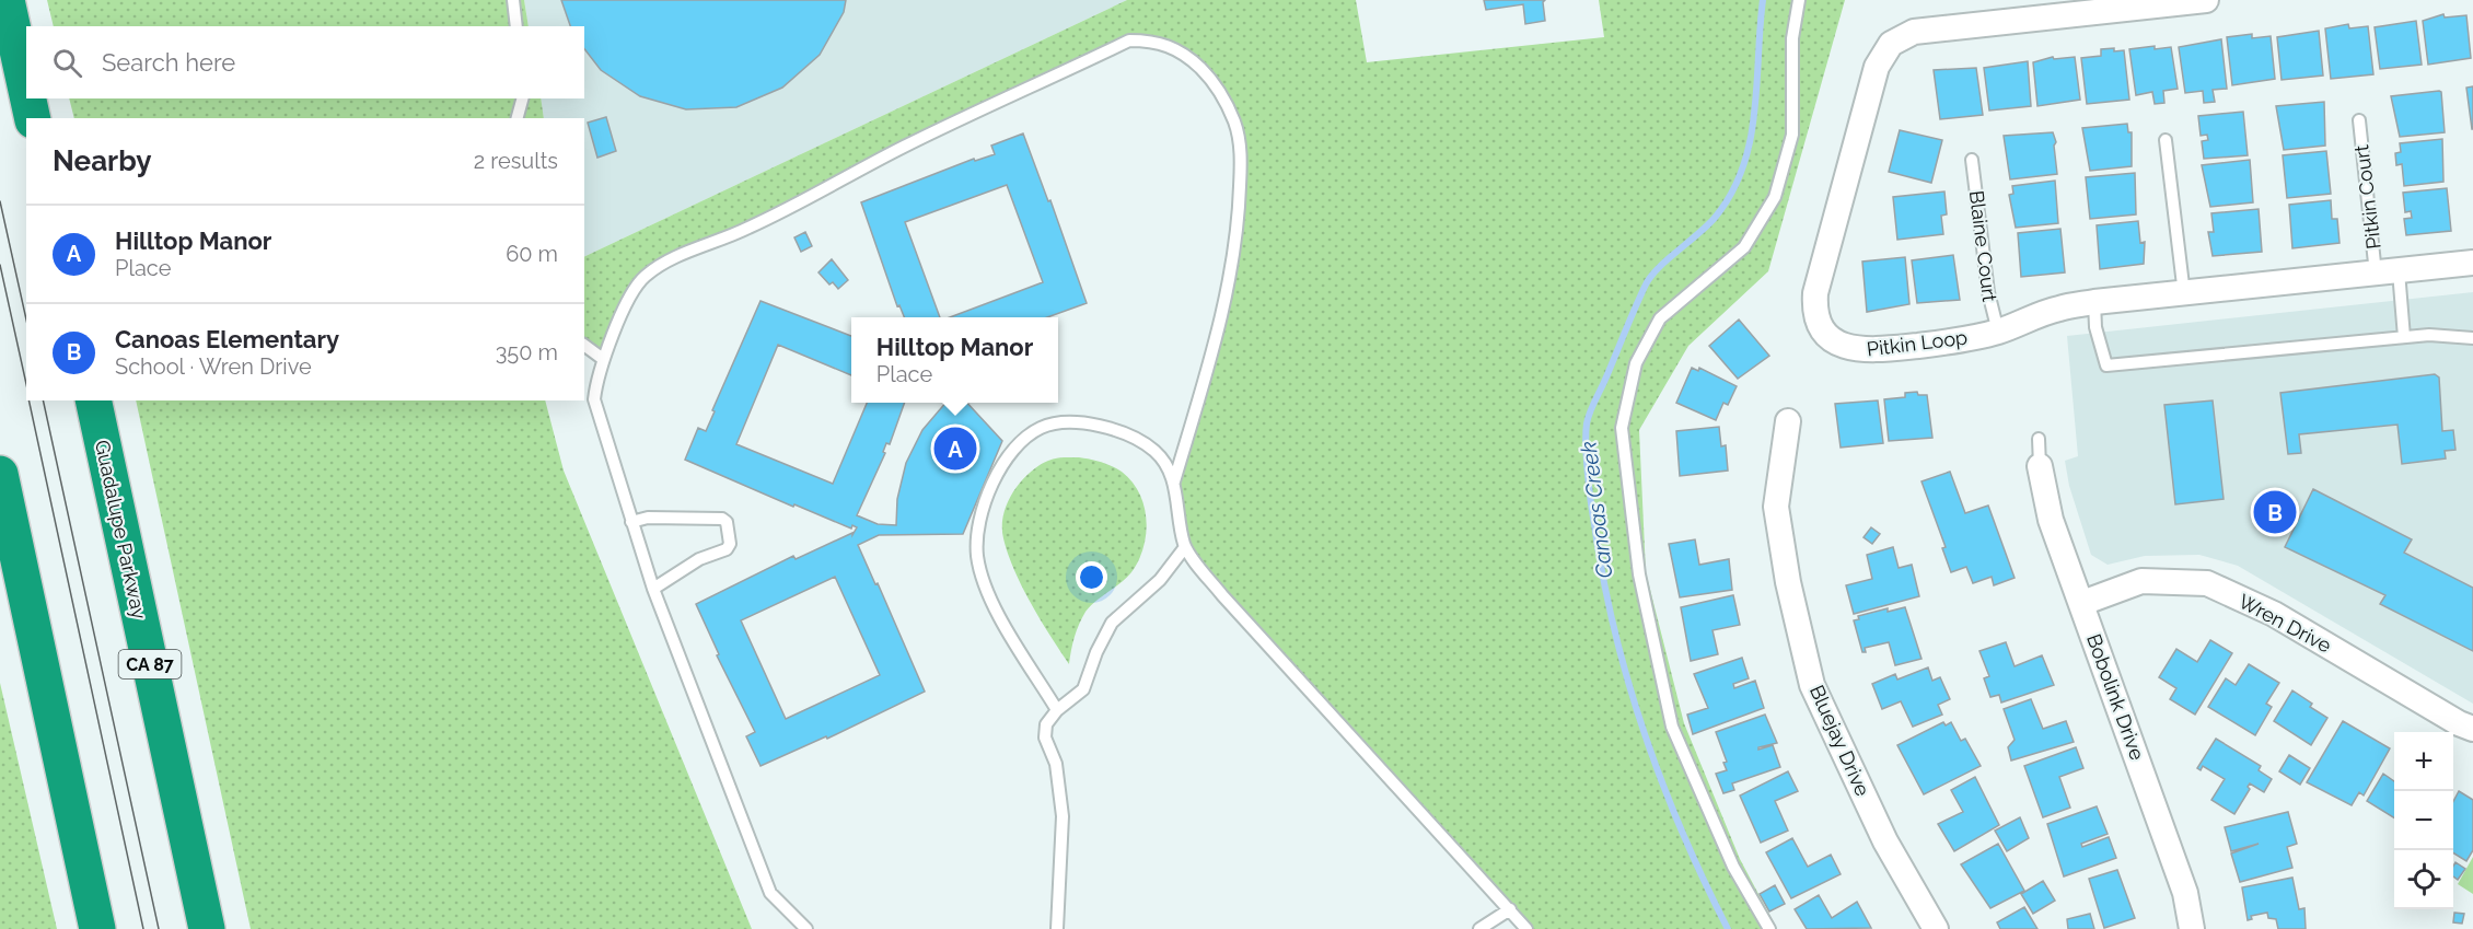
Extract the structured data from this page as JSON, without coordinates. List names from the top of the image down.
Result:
{
  "streets": {
    "highway": ["Guadalupe Parkway", "CA 87"],
    "street": [
      "Pitkin Loop",
      "Wren Drive",
      "Bobolink Drive",
      "Bluejay Drive"
    ],
    "lane": ["Pitkin Court", "Blaine Court"]
  },
  "crossings": [
    ["Pitkin Court", "Pitkin Loop"],
    ["Blaine Court", "Pitkin Loop"],
    ["Wren Drive", "Bobolink Drive"]
  ],
  "water": ["Canoas Creek"],
  "page": {
    "search": "Search here",
    "heading": ["Nearby", "2 results"],
    "list": [
      {
        "mark": "A",
        "name": "Hilltop Manor",
        "note": "Place",
        "value": "60 m"
      },
      {
        "mark": "B",
        "name": "Canoas Elementary",
        "note": "School · Wren Drive",
        "value": "350 m"
      }
    ],
    "popup": ["Hilltop Manor", "Place"],
    "pins": ["A", "B"],
    "map_buttons": ["+", "−"]
  }
}
